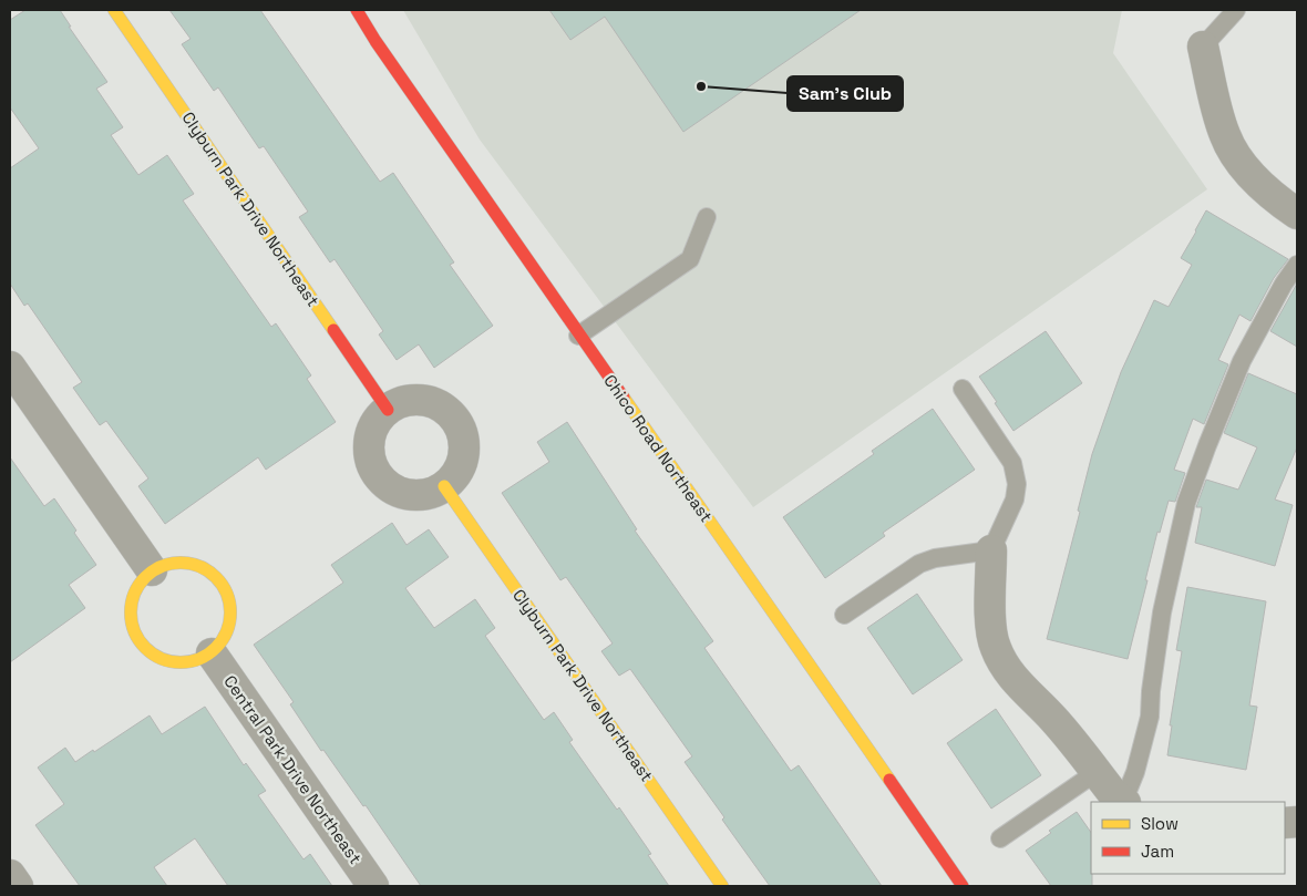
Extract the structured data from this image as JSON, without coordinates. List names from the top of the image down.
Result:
{
  "streets": {
    "street": ["Clyburn Park Drive Northeast", "Chico Road Northeast", "Central Park Drive Northeast"]
  },
  "places": ["Sam's Club"],
  "legend": ["Slow", "Jam"]
}
